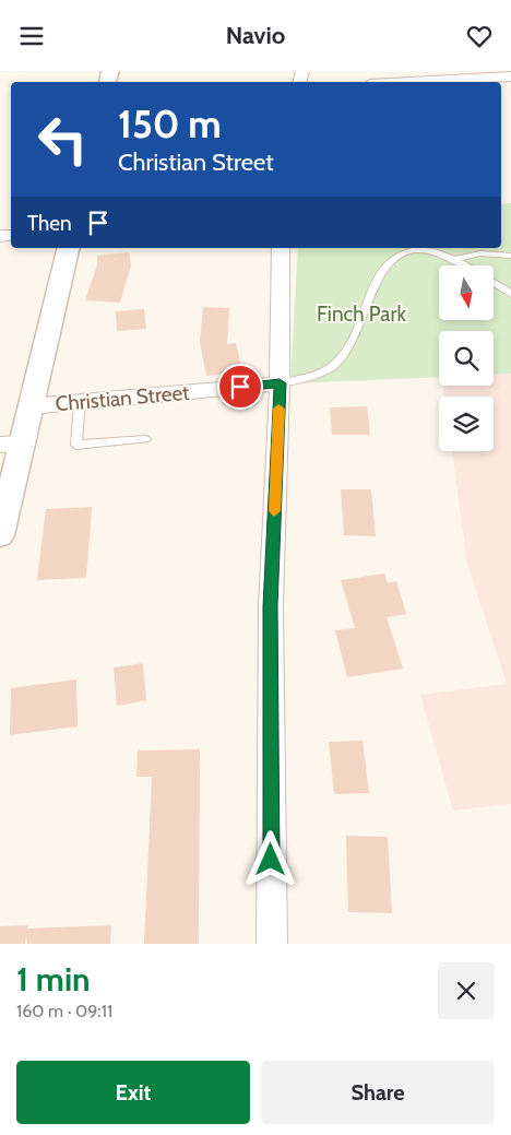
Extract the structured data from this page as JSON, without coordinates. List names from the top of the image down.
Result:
{
  "streets": {
    "street": ["Christian Street"]
  },
  "parks": ["Finch Park"],
  "north": "bottom",
  "page": {
    "header": "Navio",
    "turn": ["150 m", "Christian Street"],
    "then": "Then",
    "heading": ["1 min", "160 m · 09:11"],
    "buttons": ["Exit", "Share"]
  }
}
